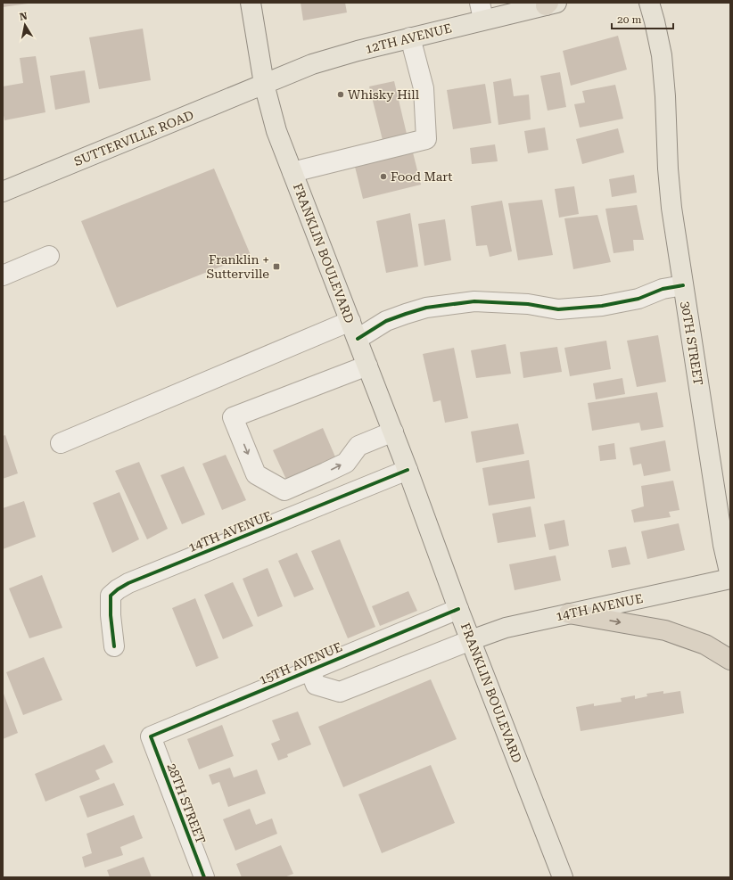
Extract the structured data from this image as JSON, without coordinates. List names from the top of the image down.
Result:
{
  "streets": {
    "main road": [
      "12TH AVENUE",
      "SUTTERVILLE ROAD",
      "FRANKLIN BOULEVARD",
      "30TH STREET",
      "14TH AVENUE"
    ],
    "street": ["15TH AVENUE", "28TH STREET"]
  },
  "crossings": [
    ["12TH AVENUE", "SUTTERVILLE ROAD"],
    ["12TH AVENUE", "FRANKLIN BOULEVARD"],
    ["SUTTERVILLE ROAD", "FRANKLIN BOULEVARD"],
    ["FRANKLIN BOULEVARD", "14TH AVENUE"],
    ["FRANKLIN BOULEVARD", "15TH AVENUE"],
    ["30TH STREET", "14TH AVENUE"],
    ["15TH AVENUE", "28TH STREET"]
  ],
  "places": {
    "other": ["Whisky Hill", "Food Mart"],
    "transit": ["Franklin + Sutterville"]
  },
  "scale_bar": "20 m",
  "north": "top"
}
